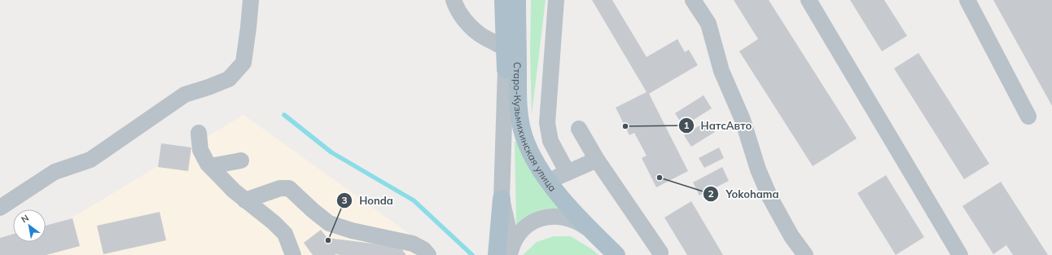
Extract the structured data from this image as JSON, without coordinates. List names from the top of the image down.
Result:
{
  "streets": {
    "main road": ["Старо-Кузьмихинская улица"]
  },
  "places": ["НатсАвто", "Yokohama", "Honda"],
  "north": "top left"
}
